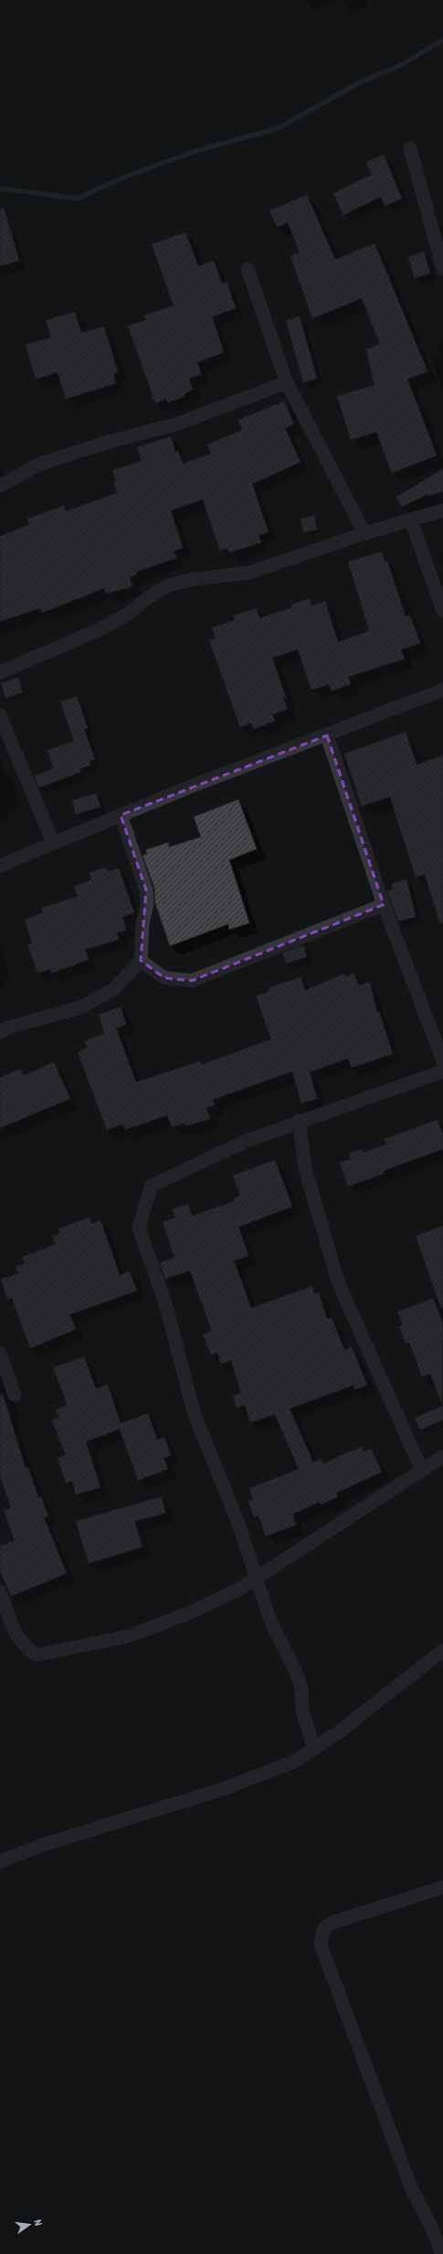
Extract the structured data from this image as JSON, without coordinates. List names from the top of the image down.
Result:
{
  "north": "right"
}
